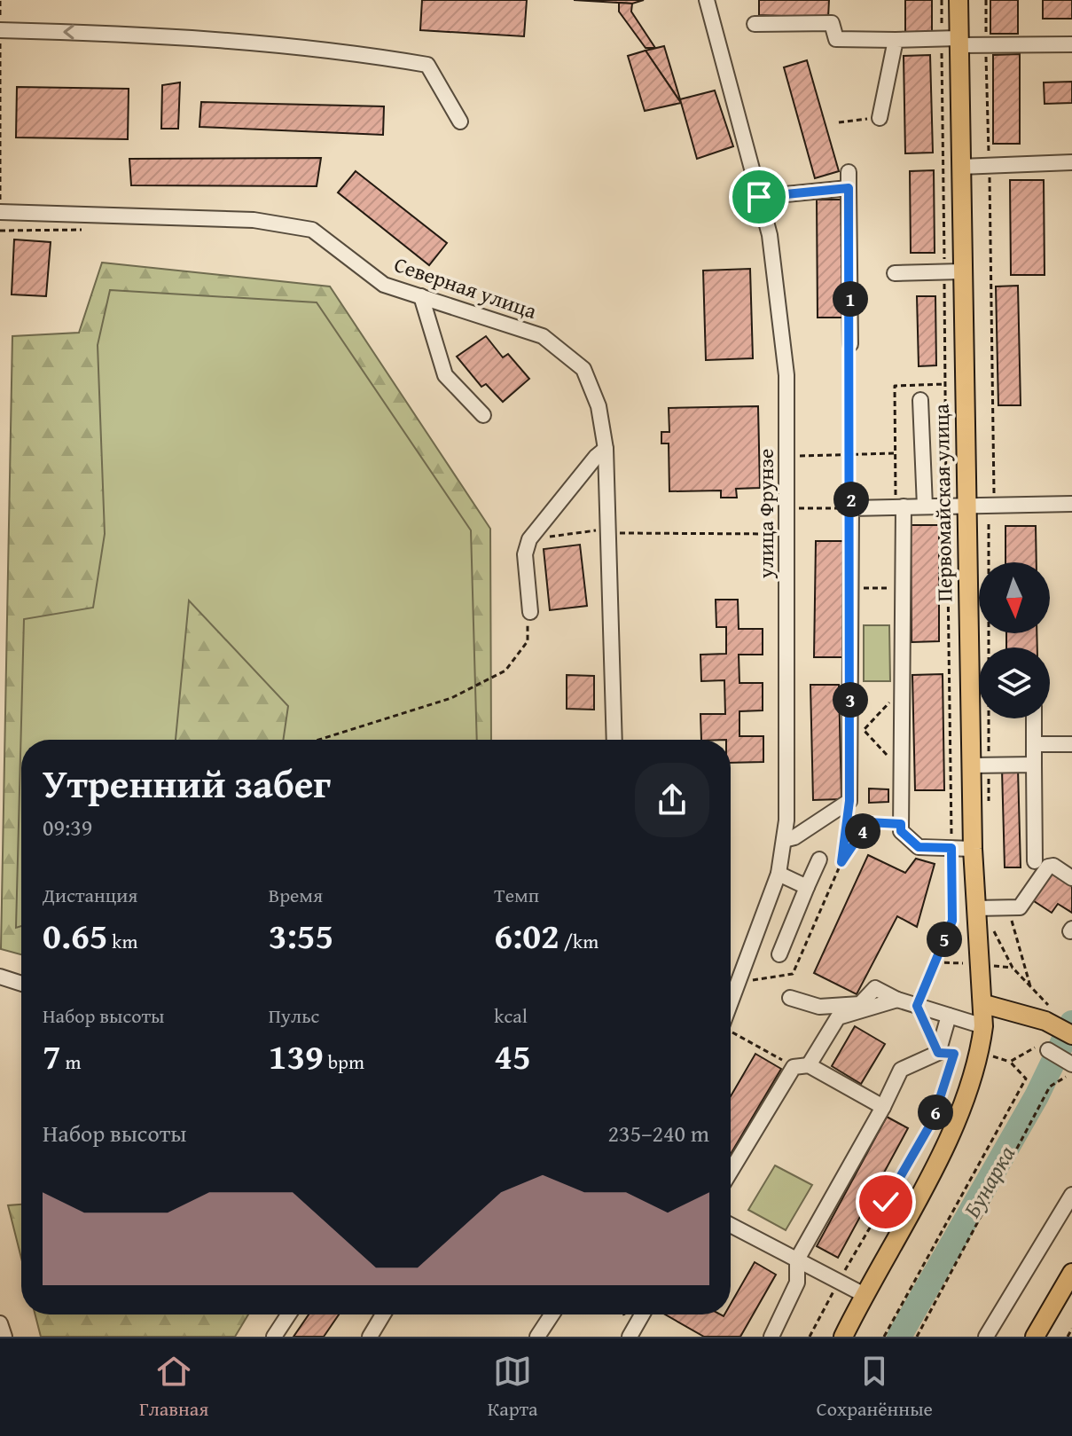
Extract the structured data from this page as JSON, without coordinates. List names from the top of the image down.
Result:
{
  "streets": {
    "main road": ["Первомайская улица"],
    "street": ["Северная улица", "улица Фрунзе"]
  },
  "water": ["Бунарка"],
  "north": "bottom",
  "page": {
    "pins": [
      "1",
      "2",
      "3",
      "4",
      "5",
      "6"
    ],
    "heading": ["Утренний забег", "09:39"],
    "stats": [
      ["Дистанция", "0.65 km"],
      ["Время", "3:55"],
      ["Темп", "6:02 /km"],
      ["Набор высоты", "7 m"],
      ["Пульс", "139 bpm"],
      ["kcal", "45"]
    ],
    "chart": ["Набор высоты", "235–240 m"],
    "tabs": ["Главная", "Карта", "Сохранённые"]
  }
}
